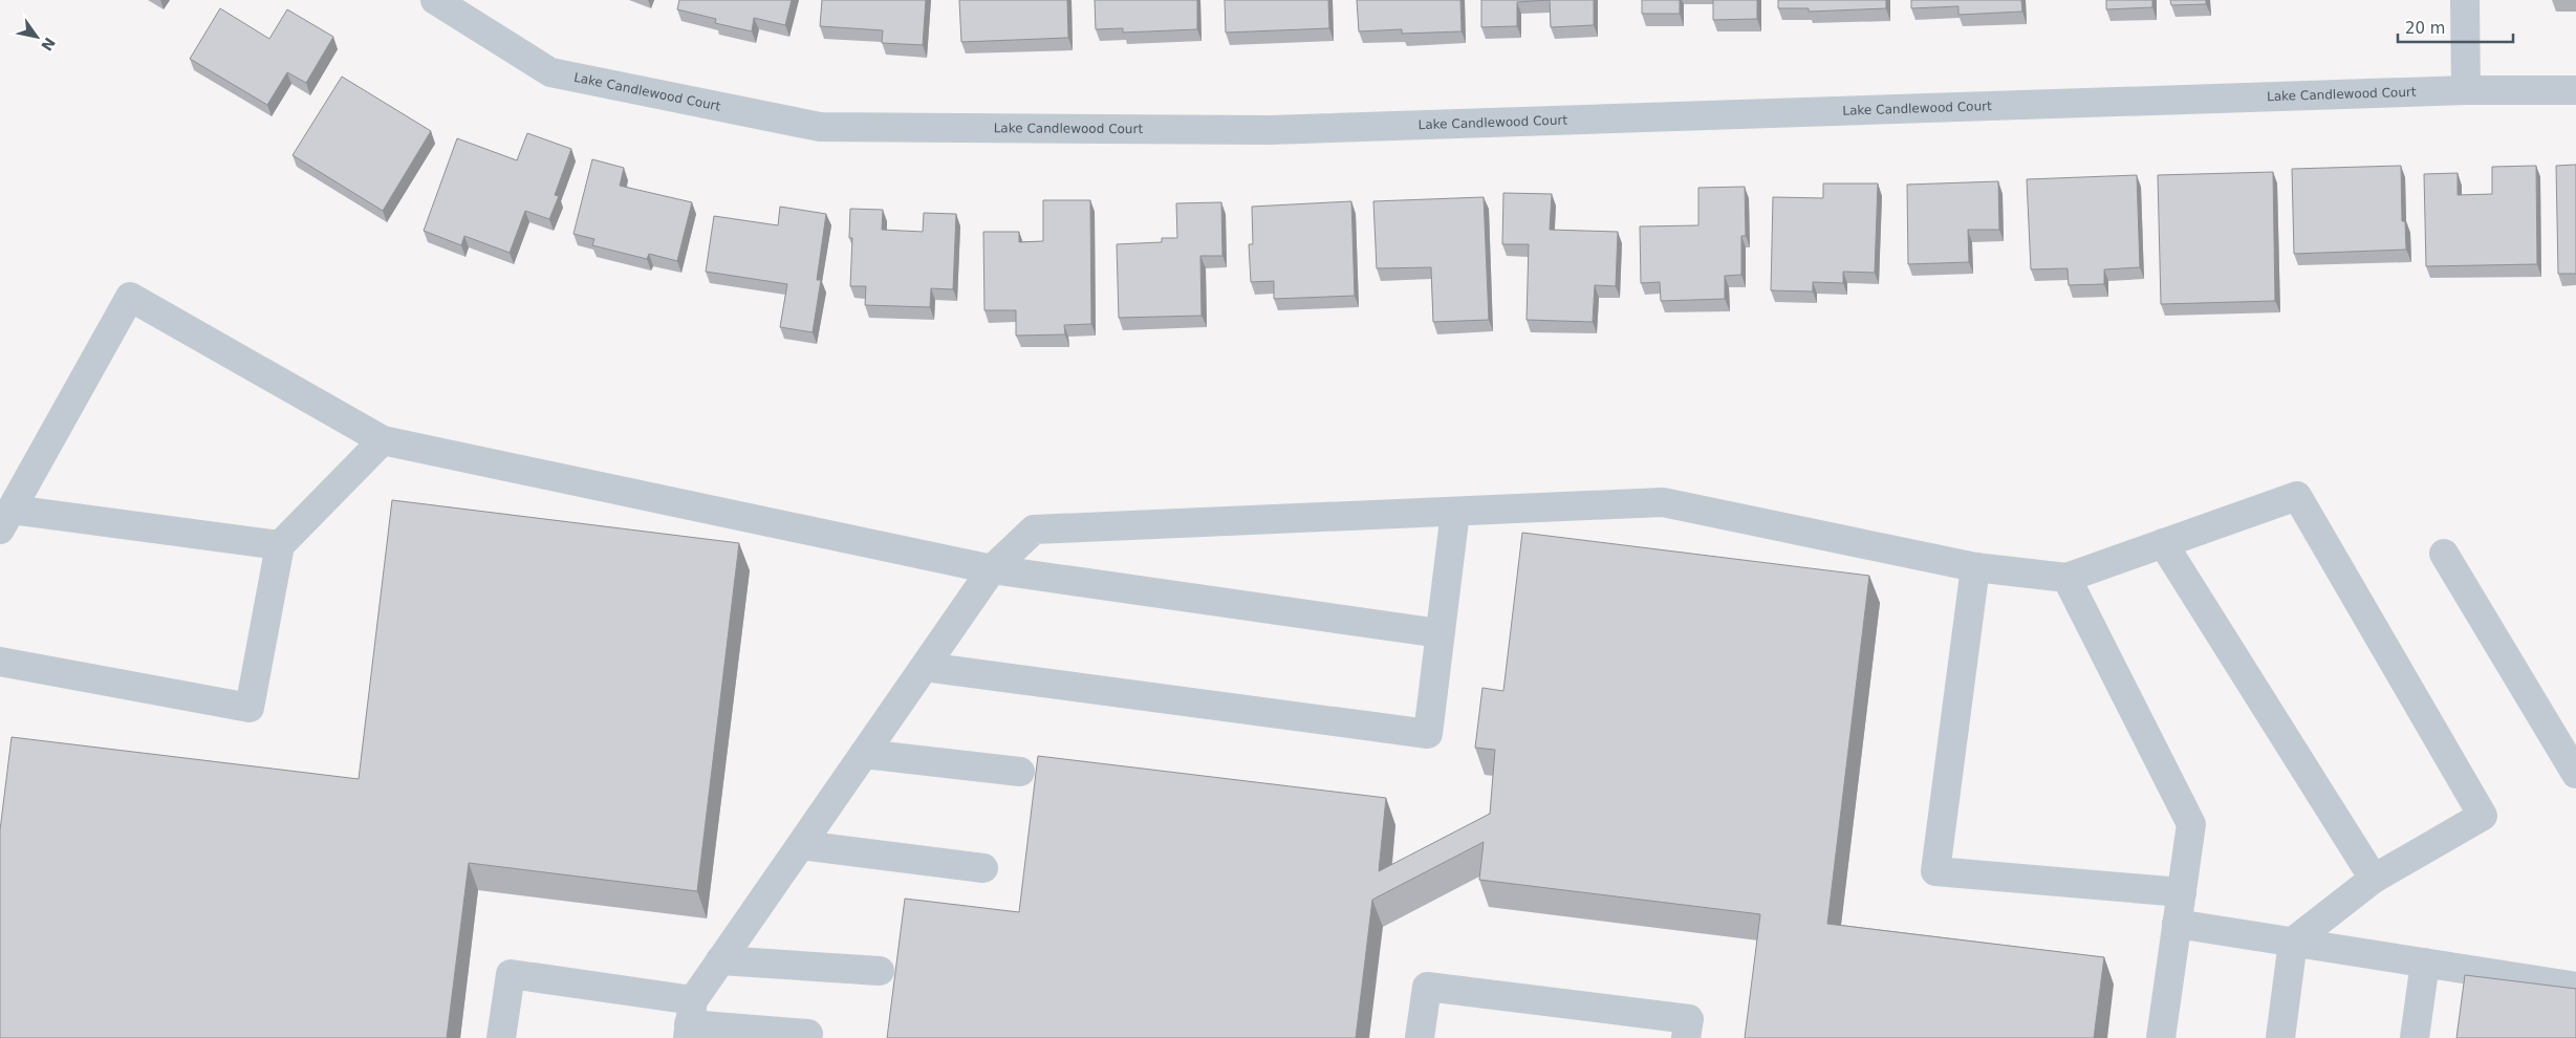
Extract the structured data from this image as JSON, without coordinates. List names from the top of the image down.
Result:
{
  "streets": {
    "street": ["Lake Candlewood Court"]
  },
  "scale_bar": "20 m",
  "north": "bottom right"
}
